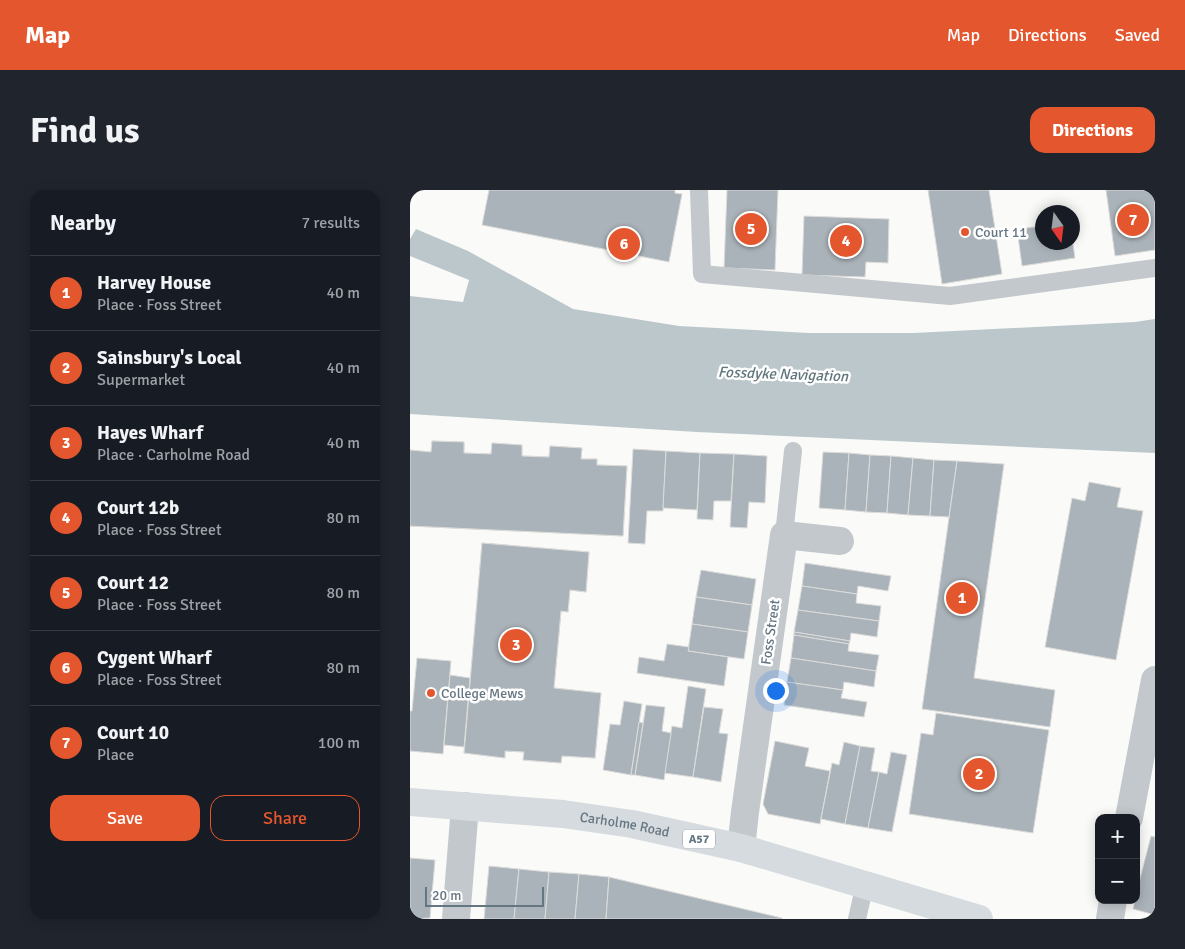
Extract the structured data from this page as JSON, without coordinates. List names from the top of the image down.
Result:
{
  "streets": {
    "main road": ["Carholme Road", "A57"],
    "street": ["Foss Street"]
  },
  "crossings": [
    ["Foss Street", "Carholme Road"]
  ],
  "water": ["Fossdyke Navigation"],
  "places": ["Court 11", "College Mews"],
  "scale_bar": "20 m",
  "north": "bottom",
  "page": {
    "header": "Map",
    "nav": ["Map", "Directions", "Saved"],
    "buttons": [
      "Directions",
      ["Save", "Share"]
    ],
    "title": "Find us",
    "heading": ["Nearby", "7 results"],
    "pins": [
      "7",
      "5",
      "4",
      "6",
      "1",
      "3",
      "2"
    ],
    "list": [
      {
        "mark": "1",
        "name": "Harvey House",
        "note": "Place · Foss Street",
        "value": "40 m"
      },
      {
        "mark": "2",
        "name": "Sainsbury's Local",
        "note": "Supermarket",
        "value": "40 m"
      },
      {
        "mark": "3",
        "name": "Hayes Wharf",
        "note": "Place · Carholme Road",
        "value": "40 m"
      },
      {
        "mark": "4",
        "name": "Court 12b",
        "note": "Place · Foss Street",
        "value": "80 m"
      },
      {
        "mark": "5",
        "name": "Court 12",
        "note": "Place · Foss Street",
        "value": "80 m"
      },
      {
        "mark": "6",
        "name": "Cygent Wharf",
        "note": "Place · Foss Street",
        "value": "80 m"
      },
      {
        "mark": "7",
        "name": "Court 10",
        "note": "Place",
        "value": "100 m"
      }
    ],
    "map_buttons": ["+", "−"],
    "scale": "20 m"
  }
}
